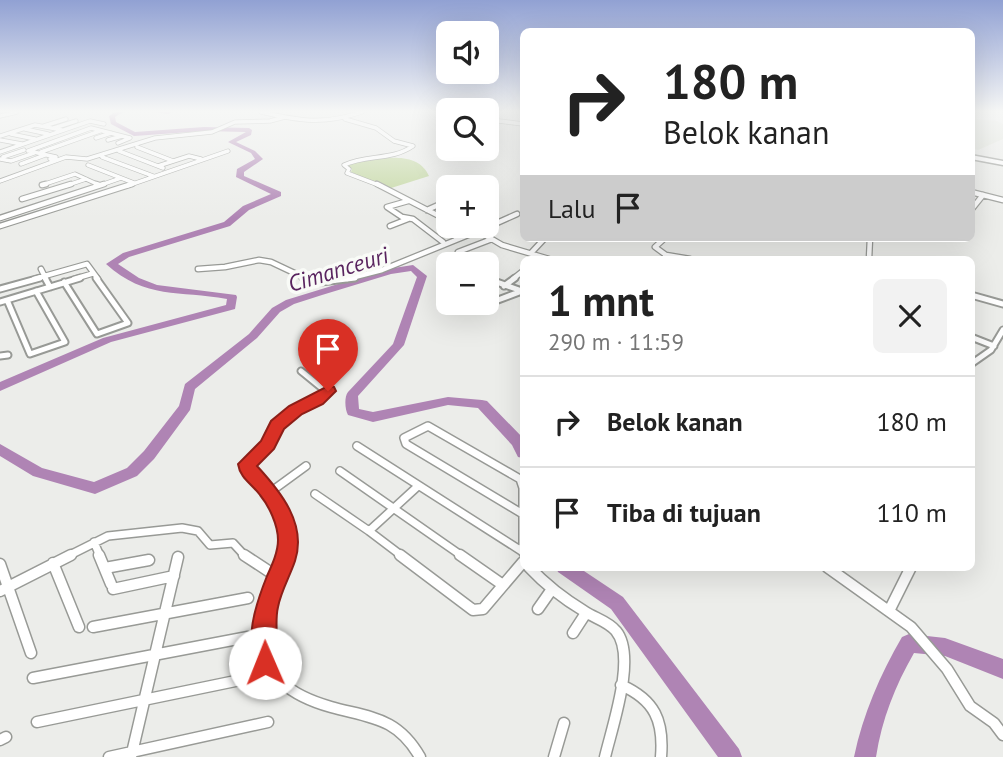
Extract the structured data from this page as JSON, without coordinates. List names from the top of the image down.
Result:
{
  "water": ["Cimanceuri"],
  "page": {
    "map_buttons": ["+", "−"],
    "turn": ["180 m", "Belok kanan"],
    "then": "Lalu",
    "heading": ["1 mnt", "290 m · 11:59"],
    "list": [
      {
        "name": "Belok kanan",
        "value": "180 m"
      },
      {
        "name": "Tiba di tujuan",
        "value": "110 m"
      }
    ]
  }
}
